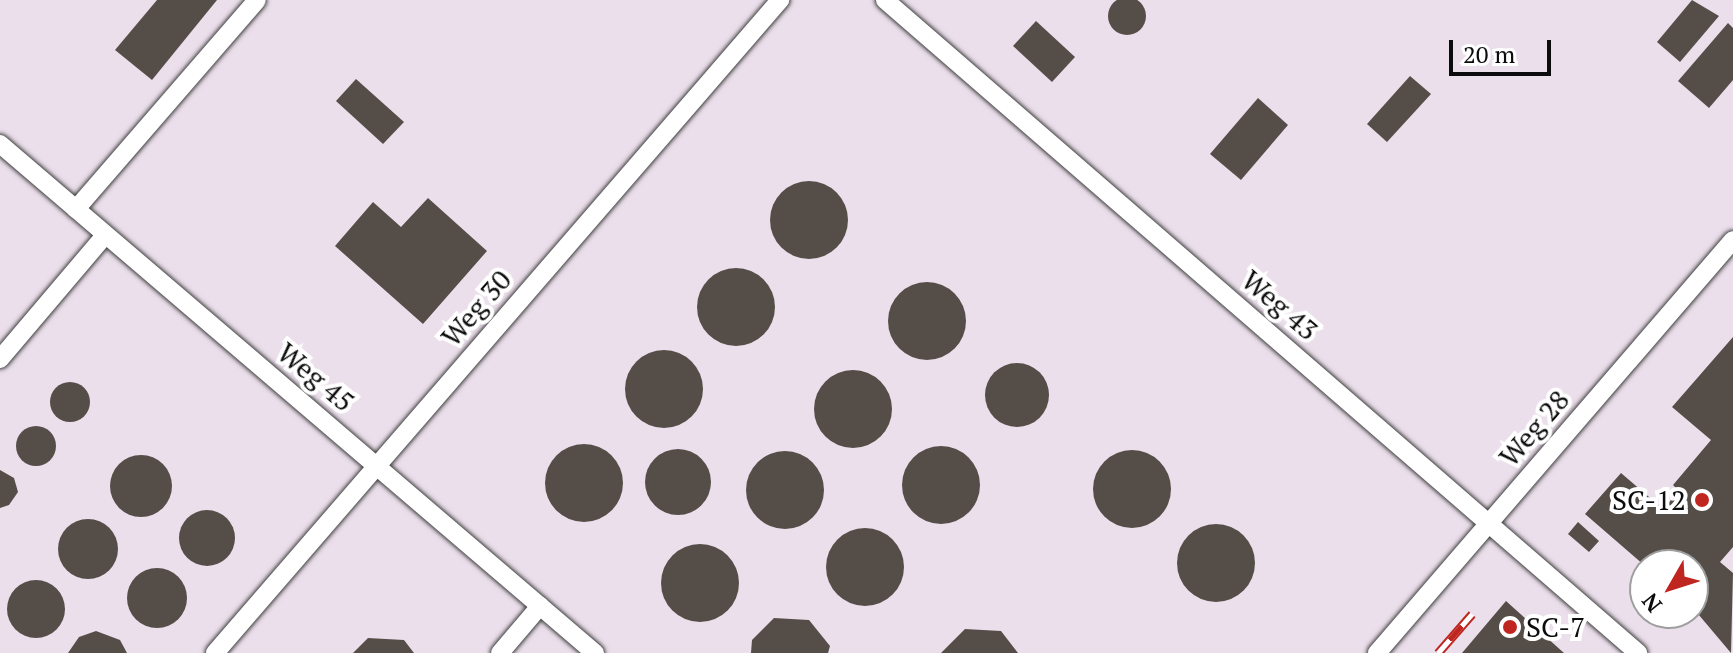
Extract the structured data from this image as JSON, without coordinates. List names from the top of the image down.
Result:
{
  "streets": {
    "lane": [
      "Weg 43",
      "Weg 30",
      "Weg 45",
      "Weg 28"
    ]
  },
  "crossings": [
    ["Weg 43", "Weg 28"],
    ["Weg 30", "Weg 45"]
  ],
  "places": ["SC-12", "SC-7"],
  "scale_bar": "20 m",
  "north": "bottom left"
}
